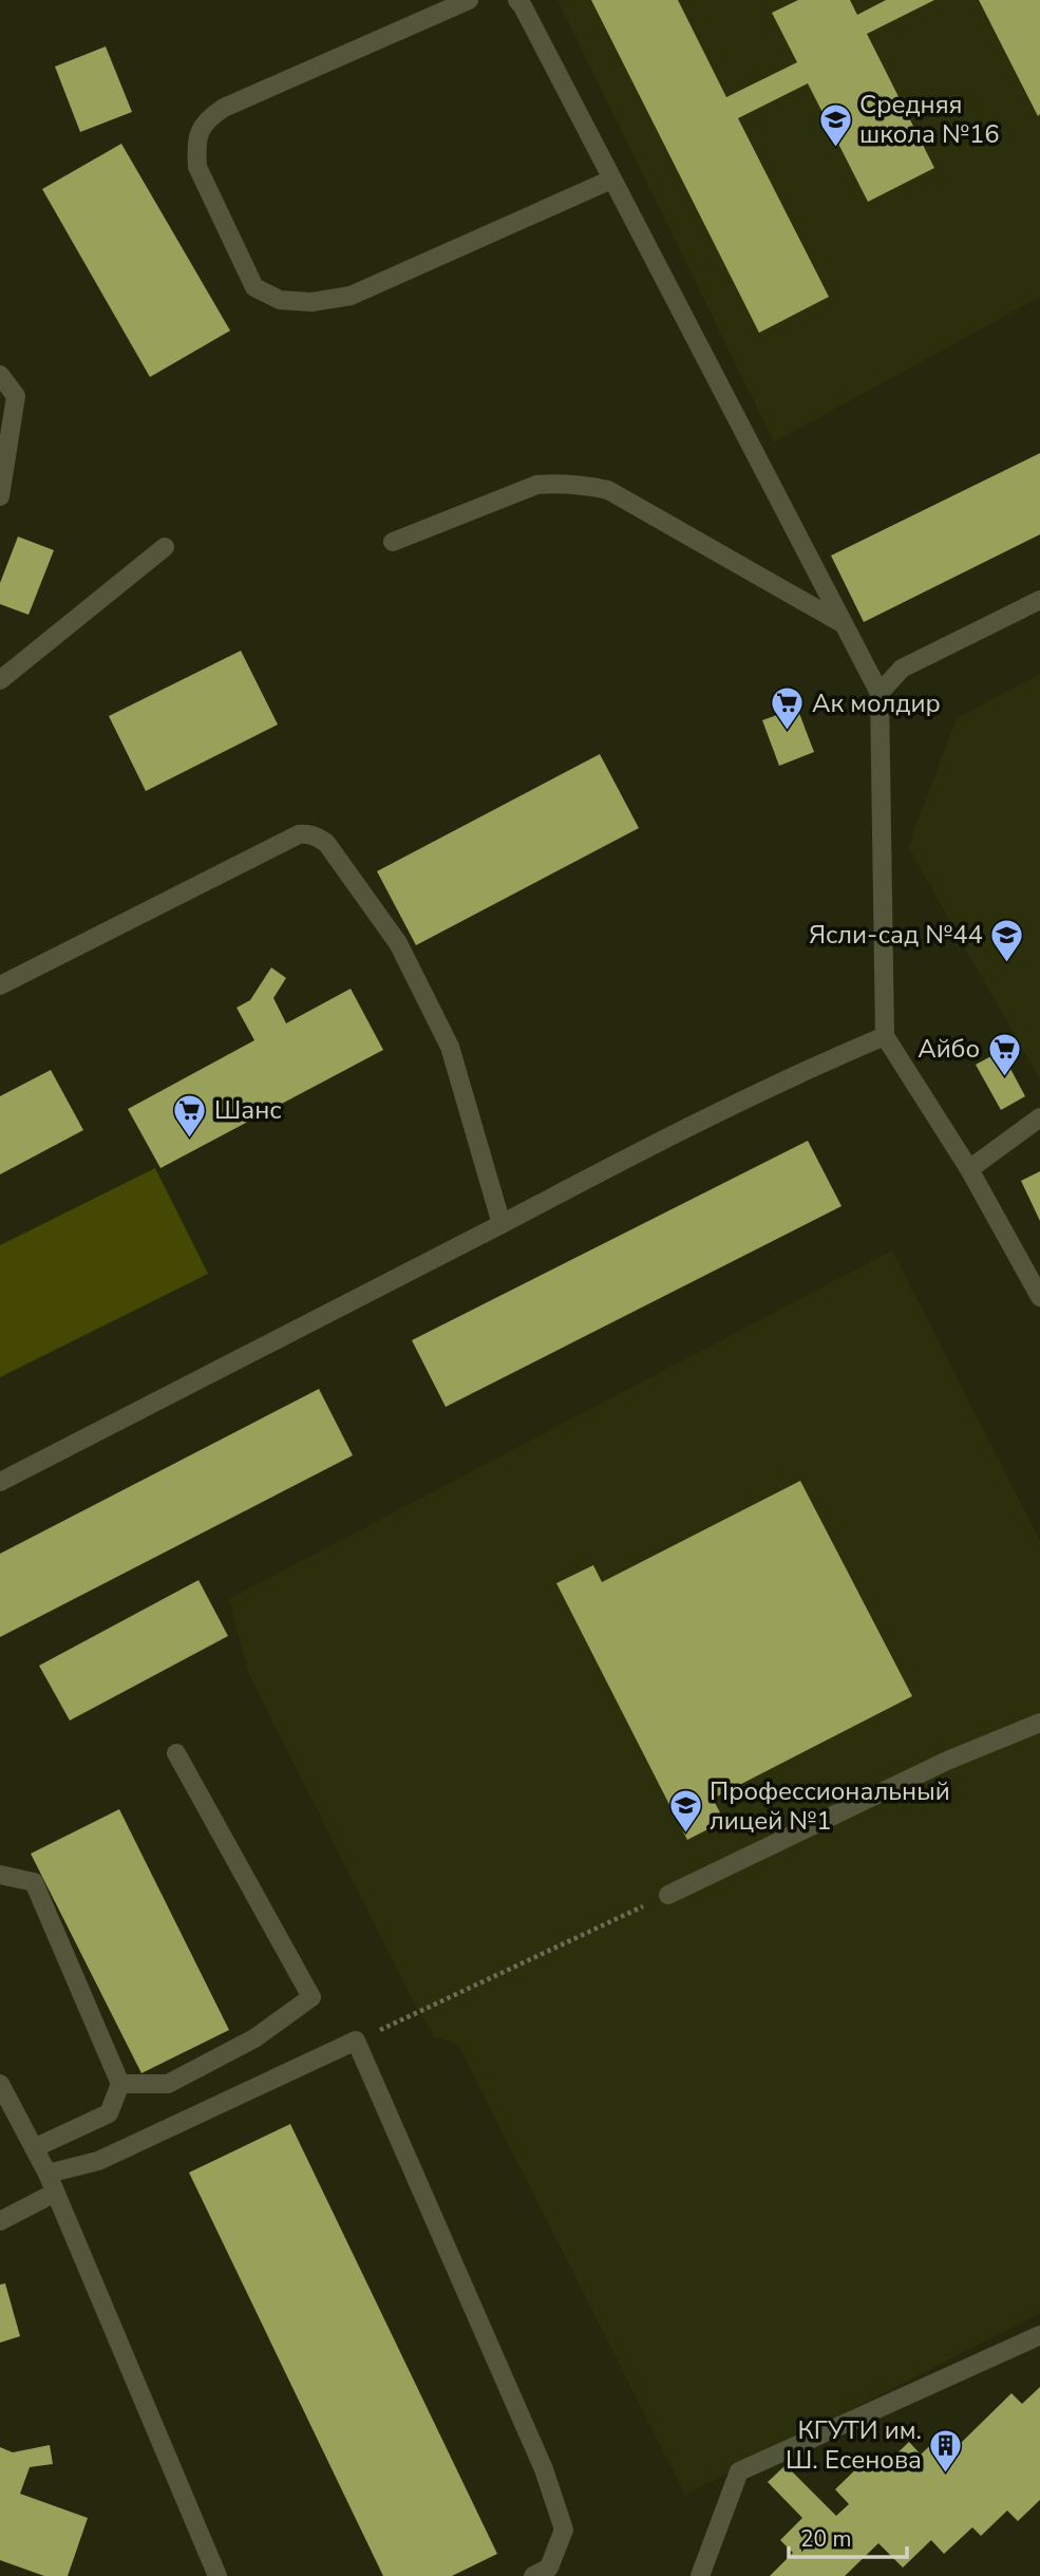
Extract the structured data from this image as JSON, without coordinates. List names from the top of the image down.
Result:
{
  "places": {
    "school or university": ["Средняя школа №16", "Ясли-сад №44", "Профессиональный лицей №1"],
    "supermarket": ["Ак молдир", "Айбо", "Шанс"],
    "building": ["КГУТИ им. Ш. Есенова"]
  },
  "scale_bar": "20 m"
}
